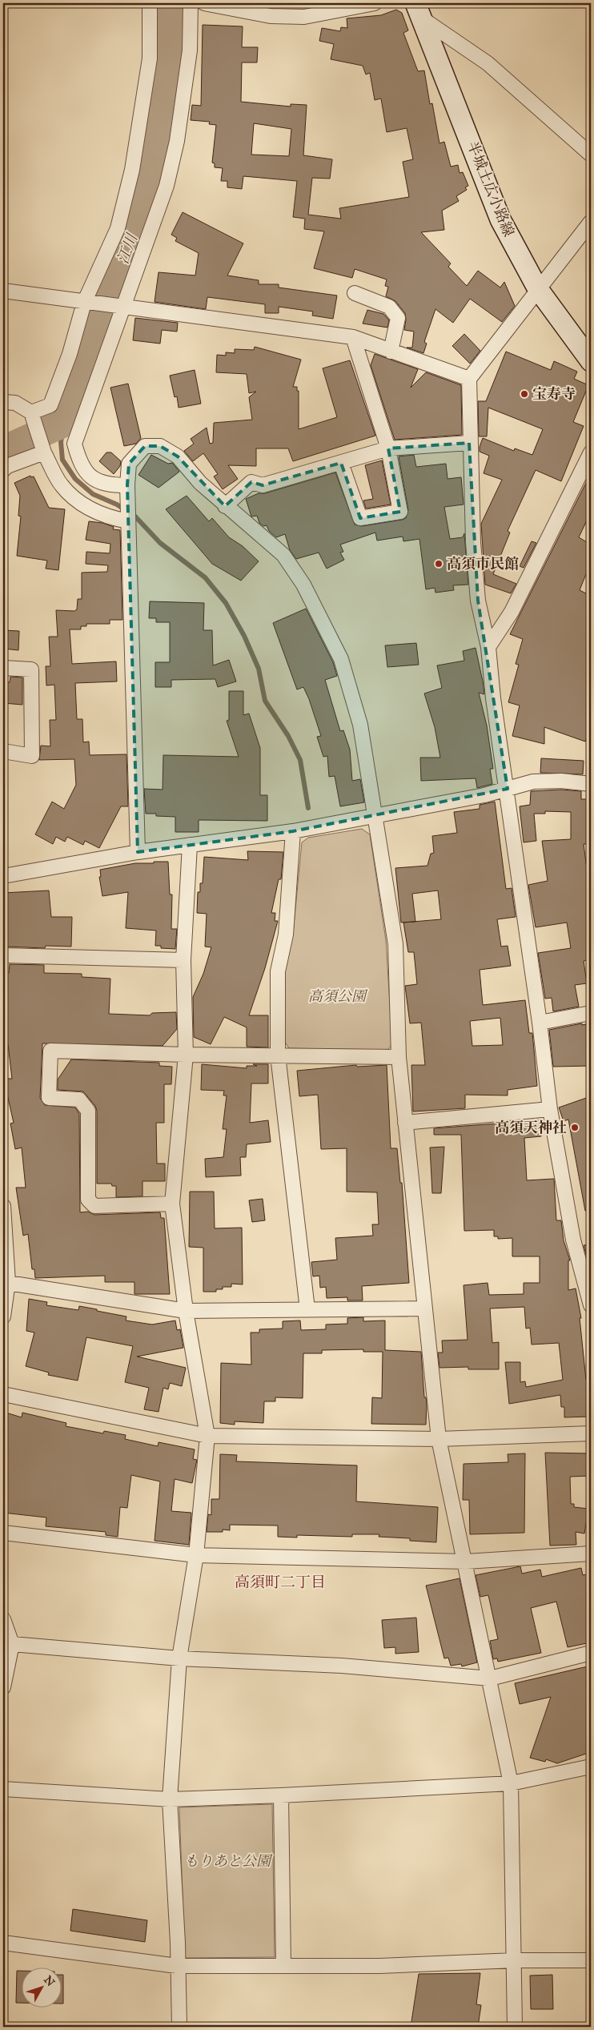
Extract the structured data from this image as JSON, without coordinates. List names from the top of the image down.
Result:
{
  "streets": {
    "main road": ["半城土広小路線"]
  },
  "districts": ["高須町二丁目"],
  "water": ["江川"],
  "parks": ["高須公園", "もりあと公園"],
  "places": ["宝寿寺", "高須市民館", "高須天神社"],
  "north": "top right"
}
